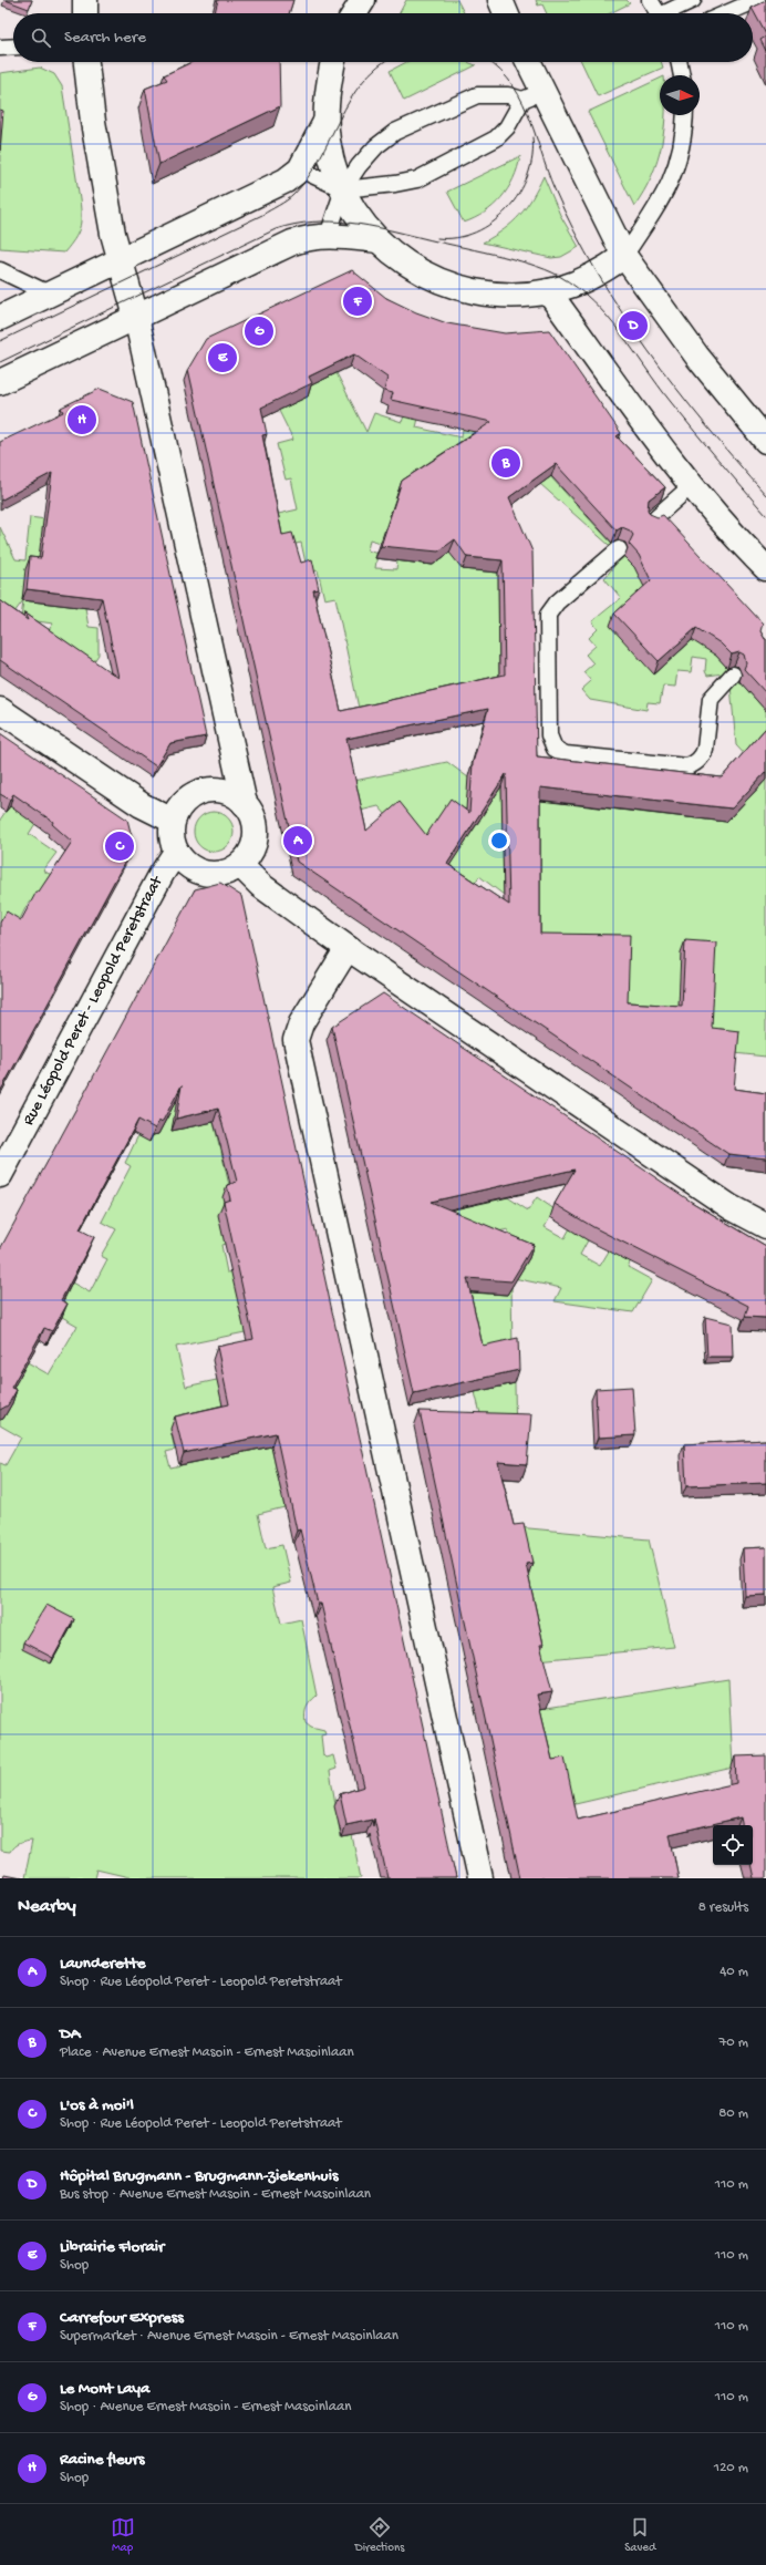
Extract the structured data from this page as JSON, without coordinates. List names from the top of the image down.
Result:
{
  "streets": {
    "street": ["Rue Léopold Peret - Leopold Peretstraat"]
  },
  "north": "right",
  "page": {
    "search": "Search here",
    "pins": [
      "F",
      "D",
      "G",
      "E",
      "H",
      "B",
      "A",
      "C"
    ],
    "heading": ["Nearby", "8 results"],
    "list": [
      {
        "mark": "A",
        "name": "Launderette",
        "note": "Shop · Rue Léopold Peret - Leopold Peretstraat",
        "value": "40 m"
      },
      {
        "mark": "B",
        "name": "DA",
        "note": "Place · Avenue Ernest Masoin - Ernest Masoinlaan",
        "value": "70 m"
      },
      {
        "mark": "C",
        "name": "L'os à moi'l",
        "note": "Shop · Rue Léopold Peret - Leopold Peretstraat",
        "value": "80 m"
      },
      {
        "mark": "D",
        "name": "Hôpital Brugmann - Brugmann-ziekenhuis",
        "note": "Bus stop · Avenue Ernest Masoin - Ernest Masoinlaan",
        "value": "110 m"
      },
      {
        "mark": "E",
        "name": "Librairie Florair",
        "note": "Shop",
        "value": "110 m"
      },
      {
        "mark": "F",
        "name": "Carrefour Express",
        "note": "Supermarket · Avenue Ernest Masoin - Ernest Masoinlaan",
        "value": "110 m"
      },
      {
        "mark": "G",
        "name": "Le Mont Laya",
        "note": "Shop · Avenue Ernest Masoin - Ernest Masoinlaan",
        "value": "110 m"
      },
      {
        "mark": "H",
        "name": "Racine fleurs",
        "note": "Shop",
        "value": "120 m"
      }
    ],
    "nav": ["Map", "Directions", "Saved"]
  }
}
